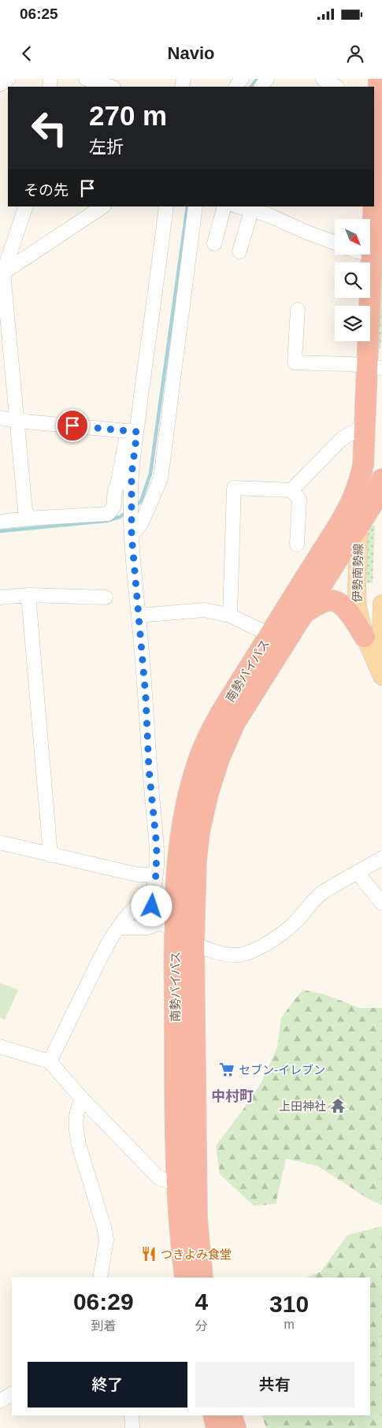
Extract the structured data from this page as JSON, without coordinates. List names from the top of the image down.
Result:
{
  "streets": {
    "highway": ["南勢バイパス"],
    "main road": ["伊勢南勢線"]
  },
  "crossings": [
    ["伊勢南勢線", "南勢バイパス"]
  ],
  "districts": ["中村町"],
  "places": {
    "supermarket": ["セブン-イレブン"],
    "temple": ["上田神社"],
    "restaurant": ["つきよみ食堂"]
  },
  "north": "bottom right",
  "page": {
    "status": "06:25",
    "header": "Navio",
    "turn": ["270 m", "左折"],
    "then": "その先",
    "eta": [
      "06:29",
      "到着",
      "4",
      "分",
      "310",
      "m"
    ],
    "buttons": ["終了", "共有"]
  }
}
